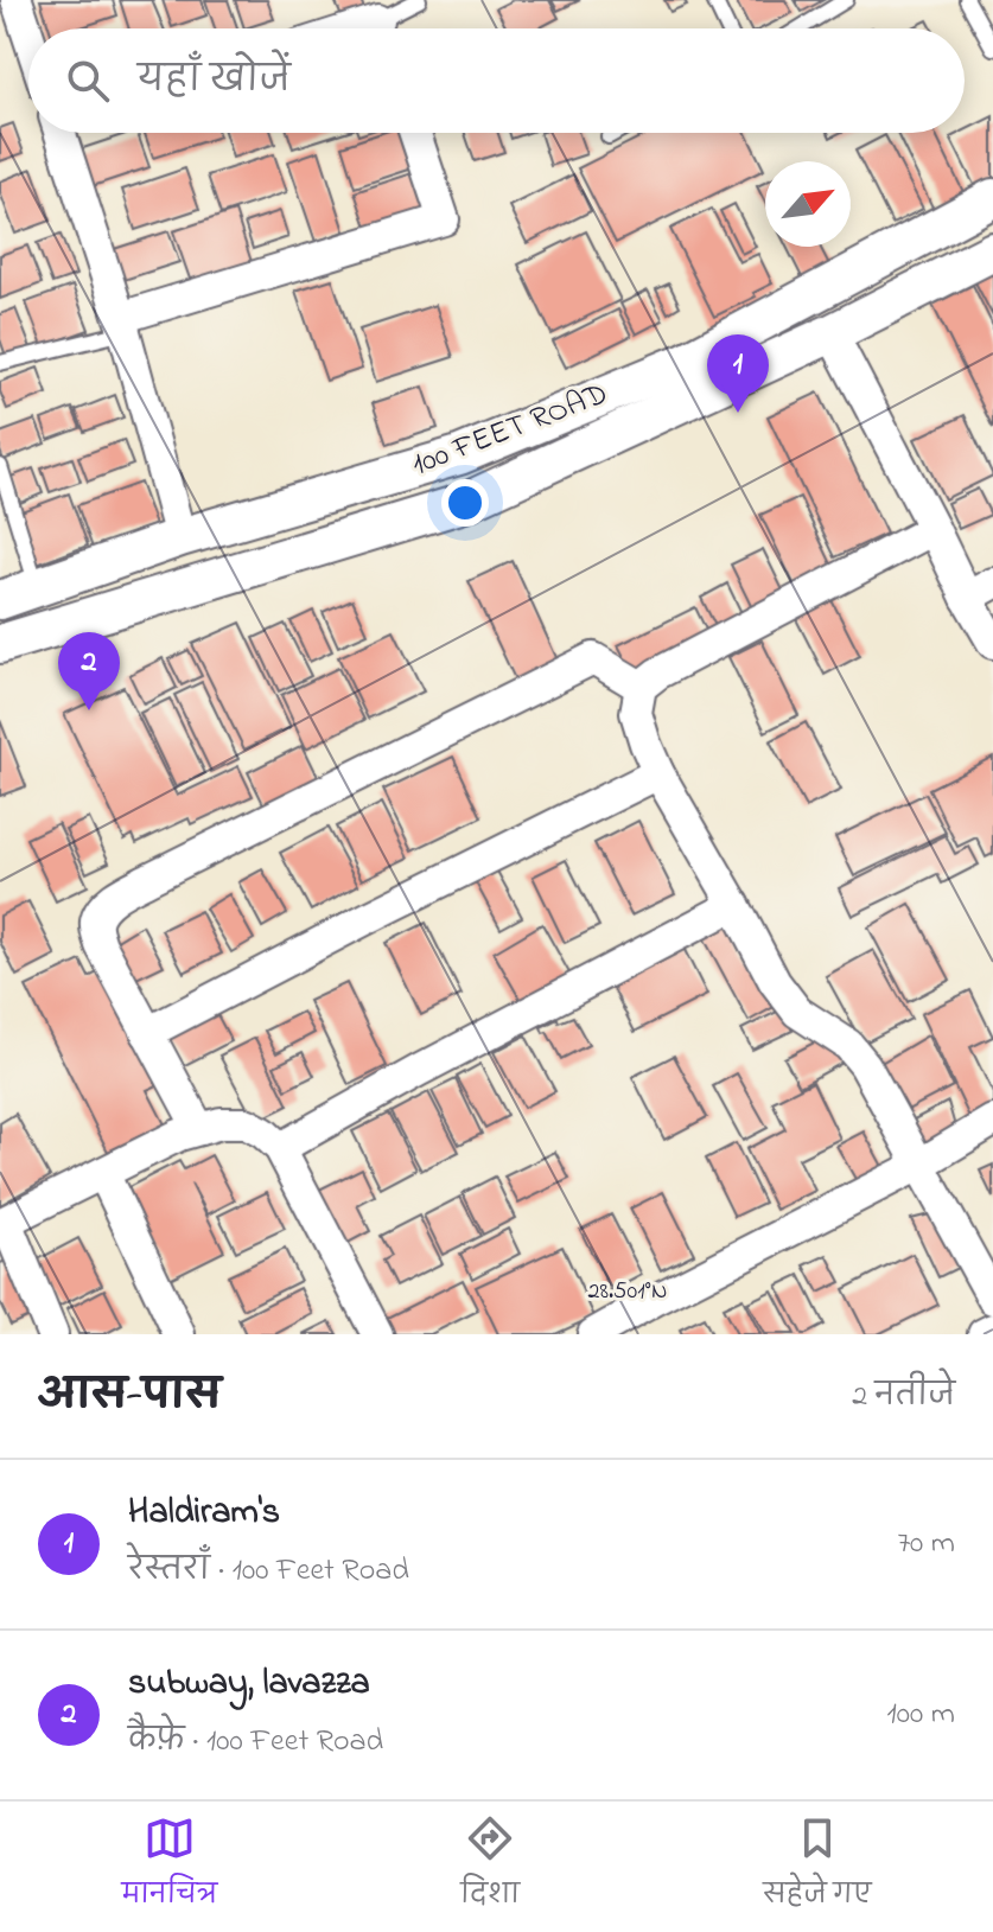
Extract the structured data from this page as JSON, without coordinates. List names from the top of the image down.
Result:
{
  "streets": {
    "street": ["100 FEET ROAD"]
  },
  "north": "top right",
  "page": {
    "search": "यहाँ खोजें",
    "pins": ["1", "2"],
    "heading": ["आस-पास", "2 नतीजे"],
    "list": [
      {
        "mark": "1",
        "name": "Haldiram's",
        "note": "रेस्तराँ · 100 Feet Road",
        "value": "70 m"
      },
      {
        "mark": "2",
        "name": "subway, lavazza",
        "note": "कैफ़े · 100 Feet Road",
        "value": "100 m"
      }
    ],
    "nav": ["मानचित्र", "दिशा", "सहेजे गए"]
  },
  "coordinates": ["28.501°N"]
}
